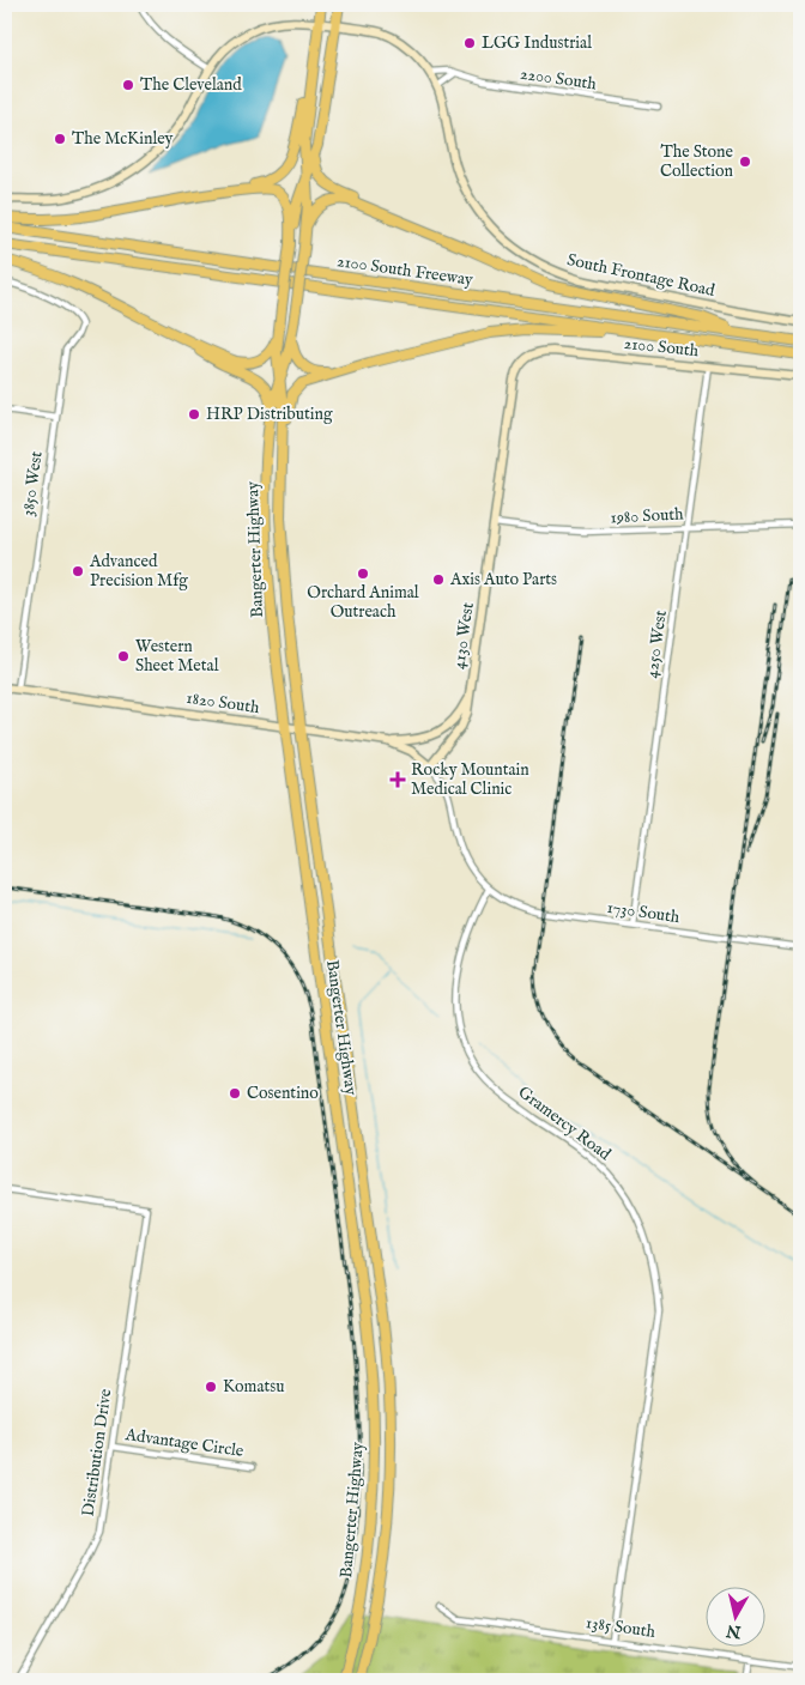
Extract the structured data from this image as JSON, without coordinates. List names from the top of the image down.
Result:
{
  "streets": {
    "highway": ["2100 South Freeway", "Bangerter Highway"],
    "street": [
      "2200 South",
      "South Frontage Road",
      "2100 South",
      "3850 West",
      "1980 South",
      "4130 West",
      "4250 West",
      "1820 South",
      "1730 South",
      "Gramercy Road",
      "Advantage Circle",
      "Distribution Drive",
      "1385 South"
    ]
  },
  "crossings": [
    ["2200 South", "South Frontage Road"],
    ["South Frontage Road", "Bangerter Highway"],
    ["2100 South", "4130 West"],
    ["2100 South", "4250 West"],
    ["3850 West", "1820 South"],
    ["1980 South", "4130 West"],
    ["1980 South", "4250 West"],
    ["Bangerter Highway", "1820 South"],
    ["4130 West", "1820 South"],
    ["4250 West", "1730 South"],
    ["1730 South", "Gramercy Road"],
    ["Gramercy Road", "1385 South"],
    ["Advantage Circle", "Distribution Drive"]
  ],
  "places": {
    "other": [
      "LGG Industrial",
      "The Cleveland",
      "The McKinley",
      "The Stone Collection",
      "HRP Distributing",
      "Advanced Precision Mfg",
      "Orchard Animal Outreach",
      "Axis Auto Parts",
      "Western Sheet Metal",
      "Cosentino",
      "Komatsu"
    ],
    "health": ["Rocky Mountain Medical Clinic"]
  },
  "north": "bottom"
}
